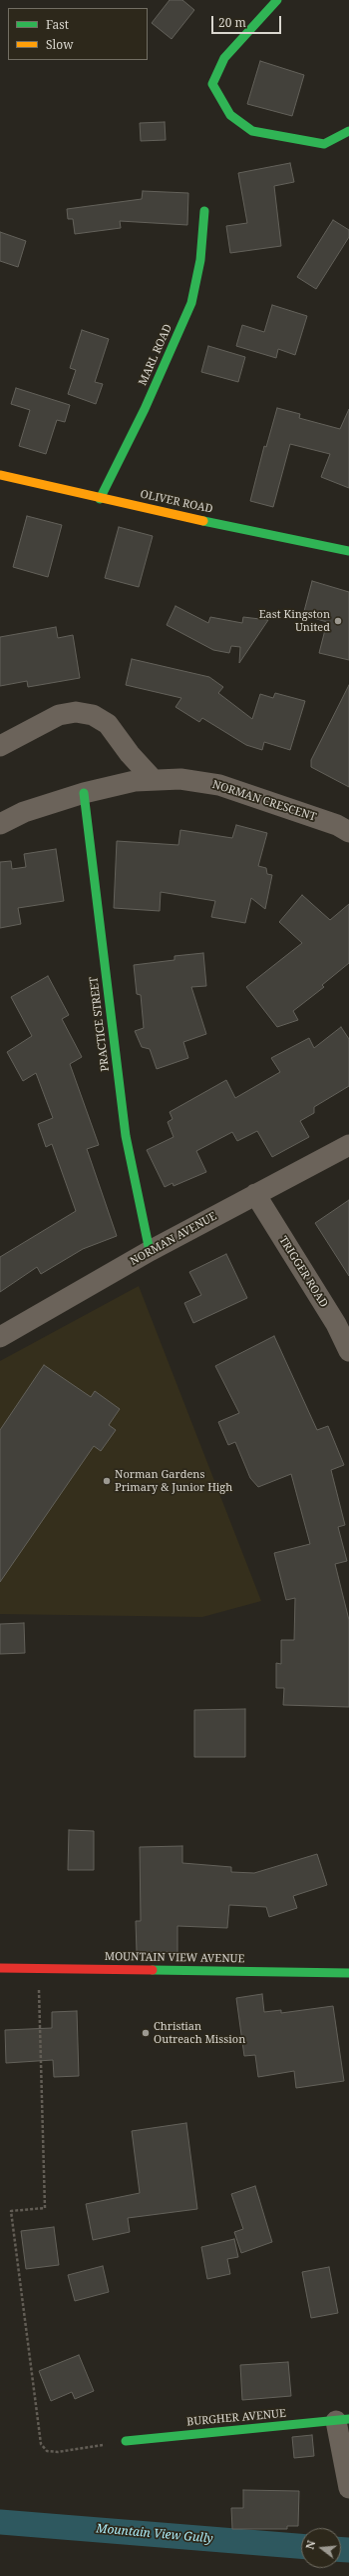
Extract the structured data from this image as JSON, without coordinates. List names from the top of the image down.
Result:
{
  "streets": {
    "street": [
      "MARL ROAD",
      "OLIVER ROAD",
      "NORMAN CRESCENT",
      "PRACTICE STREET",
      "NORMAN AVENUE",
      "TRIGGER ROAD",
      "MOUNTAIN VIEW AVENUE",
      "BURGHER AVENUE"
    ]
  },
  "crossings": [
    ["MARL ROAD", "OLIVER ROAD"],
    ["NORMAN CRESCENT", "PRACTICE STREET"],
    ["PRACTICE STREET", "NORMAN AVENUE"],
    ["NORMAN AVENUE", "TRIGGER ROAD"]
  ],
  "water": ["Mountain View Gully"],
  "places": ["East Kingston United", "Norman Gardens Primary & Junior High", "Christian Outreach Mission"],
  "legend": ["Fast", "Slow"],
  "scale_bar": "20 m",
  "north": "left"
}
